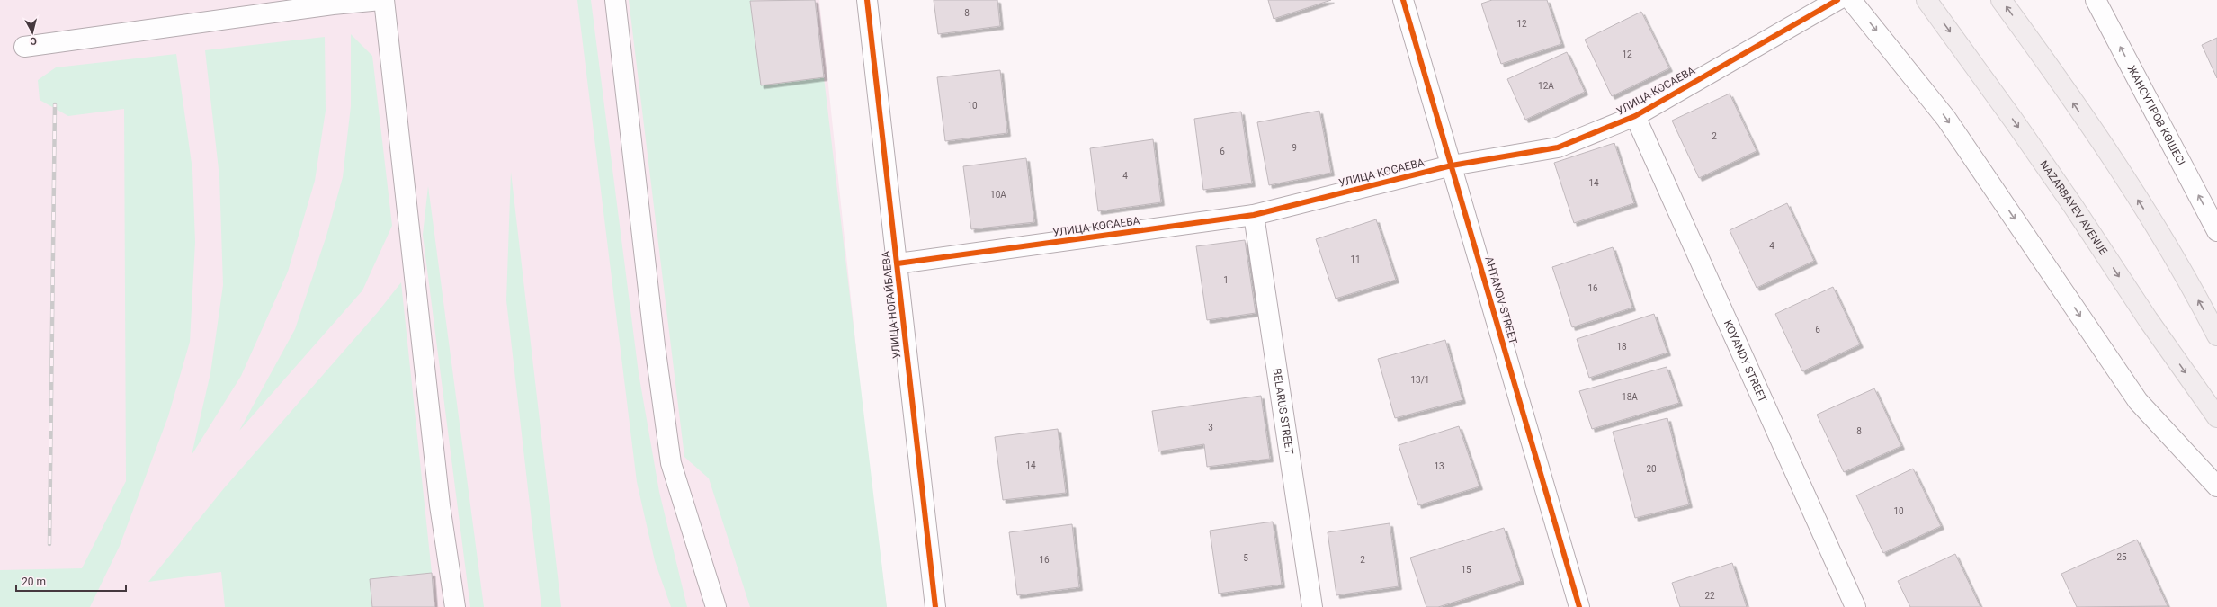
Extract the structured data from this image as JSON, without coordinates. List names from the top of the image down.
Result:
{
  "streets": {
    "main road": ["NAZARBAYEV AVENUE"],
    "street": [
      "УЛИЦА КОСАЕВА",
      "ЖАНСҮГІРОВ КӨШЕСІ",
      "AHTANOV STREET",
      "УЛИЦА НОГАЙБАЕВА",
      "KOYANDY STREET",
      "BELARUS STREET"
    ]
  },
  "crossings": [
    ["УЛИЦА КОСАЕВА", "AHTANOV STREET"],
    ["УЛИЦА КОСАЕВА", "УЛИЦА НОГАЙБАЕВА"],
    ["УЛИЦА КОСАЕВА", "KOYANDY STREET"],
    ["УЛИЦА КОСАЕВА", "BELARUS STREET"]
  ],
  "house_numbers": [
    "8",
    "12",
    "12",
    "12А",
    "10",
    "2",
    "9",
    "6",
    "4",
    "14",
    "10А",
    "4",
    "11",
    "1",
    "16",
    "6",
    "18",
    "13/1",
    "18А",
    "3",
    "8",
    "14",
    "13",
    "20",
    "10",
    "25",
    "5",
    "16",
    "2",
    "15",
    "22"
  ],
  "scale_bar": "20 m",
  "north": "bottom"
}
